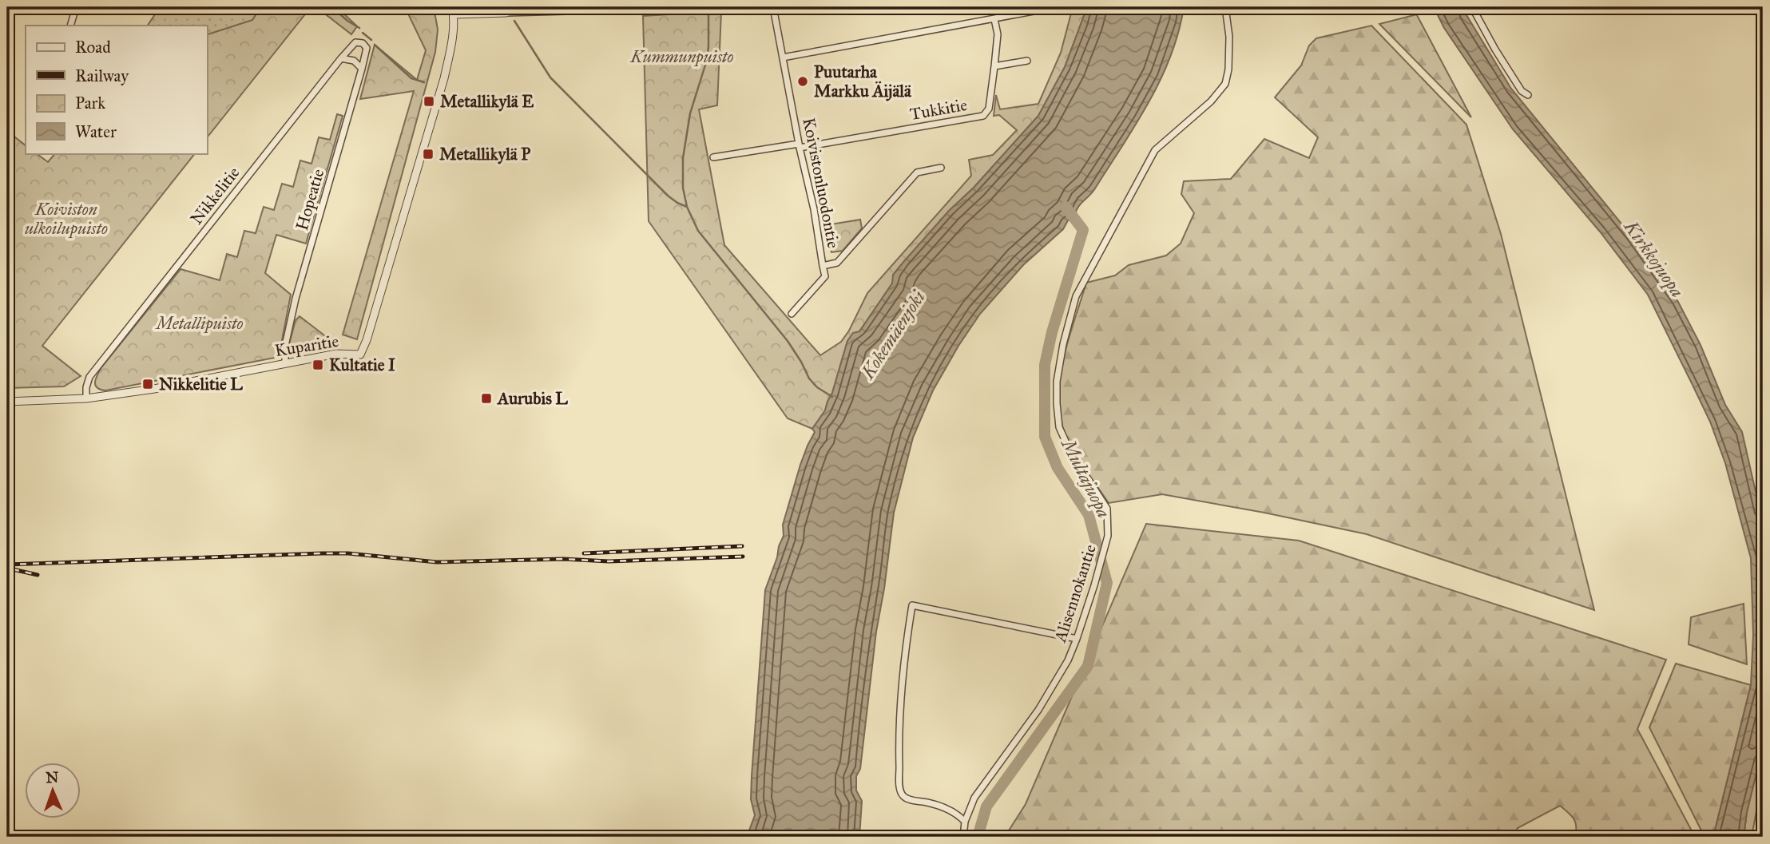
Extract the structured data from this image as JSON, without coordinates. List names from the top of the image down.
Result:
{
  "streets": {
    "street": [
      "Tukkitie",
      "Koivistonluodontie",
      "Nikkelitie",
      "Hopeatie",
      "Kuparitie",
      "Alisennokantie"
    ]
  },
  "crossings": [
    ["Tukkitie", "Koivistonluodontie"],
    ["Nikkelitie", "Hopeatie"],
    ["Nikkelitie", "Kuparitie"],
    ["Hopeatie", "Kuparitie"]
  ],
  "water": ["Kirkkojuopa", "Kokemäenjoki", "Multajuopa"],
  "parks": ["Kummunpuisto", "Koiviston ulkoilupuisto", "Metallipuisto"],
  "places": {
    "other": ["Puutarha Markku Äijälä"],
    "transit": [
      "Metallikylä E",
      "Metallikylä P",
      "Kultatie I",
      "Nikkelitie L",
      "Aurubis L"
    ]
  },
  "legend": [
    "Road",
    "Railway",
    "Park",
    "Water"
  ],
  "north": "top"
}
